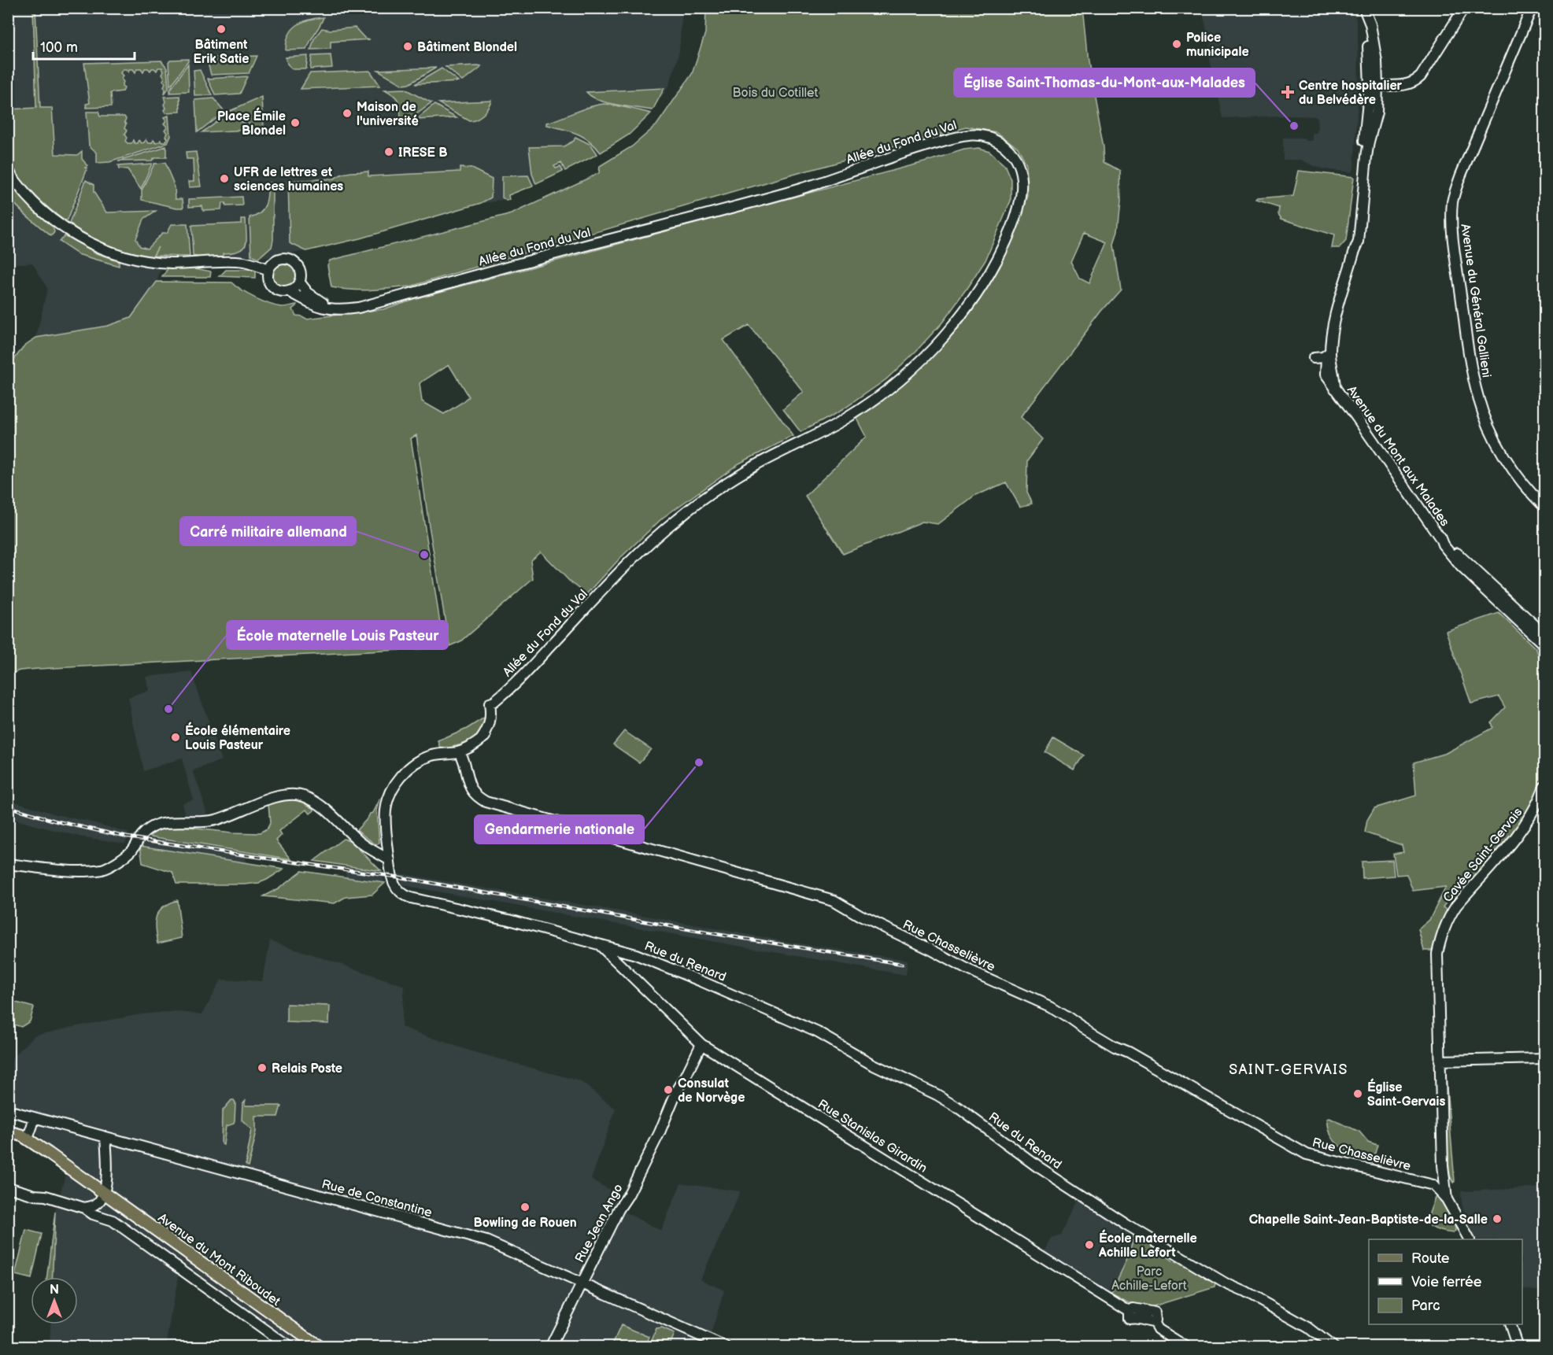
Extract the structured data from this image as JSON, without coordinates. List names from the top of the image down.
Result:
{
  "streets": {
    "main road": ["Avenue du Mont Riboudet"],
    "street": [
      "Allée du Fond du Val",
      "Avenue du Général Gallieni",
      "Avenue du Mont aux Malades",
      "Cavée Saint-Gervais",
      "Rue Chasselièvre",
      "Rue du Renard",
      "Rue Stanislas Girardin",
      "Rue de Constantine",
      "Rue Jean Ango"
    ]
  },
  "crossings": [
    ["Allée du Fond du Val", "Rue Chasselièvre"],
    ["Allée du Fond du Val", "Rue du Renard"],
    ["Cavée Saint-Gervais", "Rue Chasselièvre"],
    ["Rue Chasselièvre", "Rue du Renard"],
    ["Rue du Renard", "Rue Stanislas Girardin"],
    ["Rue Stanislas Girardin", "Rue Jean Ango"],
    ["Rue de Constantine", "Rue Jean Ango"]
  ],
  "districts": ["SAINT-GERVAIS"],
  "parks": ["Bois du Cotillet", "Parc Achille-Lefort"],
  "places": {
    "other": [
      "Bâtiment Erik Satie",
      "Police municipale",
      "Bâtiment Blondel",
      "Maison de l'université",
      "Place Émile Blondel",
      "Église Saint-Thomas-du-Mont-aux-Malades",
      "IRESE B",
      "UFR de lettres et sciences humaines",
      "Carré militaire allemand",
      "École maternelle Louis Pasteur",
      "École élémentaire Louis Pasteur",
      "Gendarmerie nationale",
      "Relais Poste",
      "Consulat de Norvège",
      "Église Saint-Gervais",
      "Bowling de Rouen",
      "Chapelle Saint-Jean-Baptiste-de-la-Salle",
      "École maternelle Achille Lefort"
    ],
    "health": ["Centre hospitalier du Belvédère"]
  },
  "legend": ["Route", "Voie ferrée", "Parc"],
  "scale_bar": "100 m",
  "north": "top"
}
